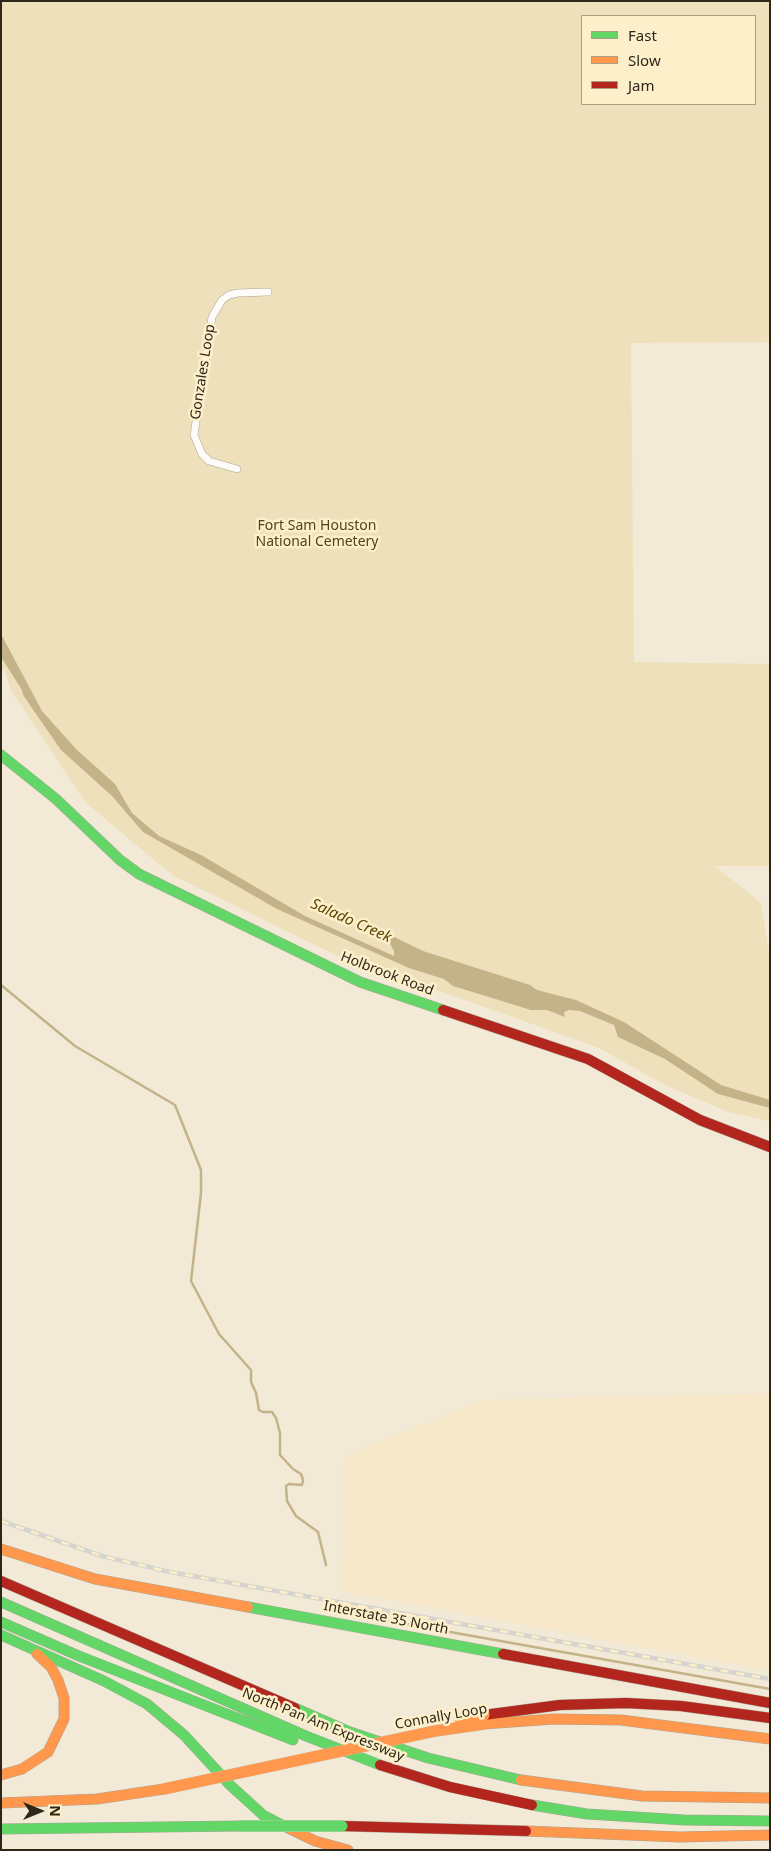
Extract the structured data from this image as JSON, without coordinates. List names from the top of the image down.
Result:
{
  "streets": {
    "main road": [
      "Holbrook Road",
      "Interstate 35 North",
      "Connally Loop",
      "North Pan Am Expressway"
    ],
    "street": ["Gonzales Loop"]
  },
  "water": ["Salado Creek"],
  "parks": ["Fort Sam Houston National Cemetery"],
  "legend": ["Fast", "Slow", "Jam"],
  "north": "right"
}
